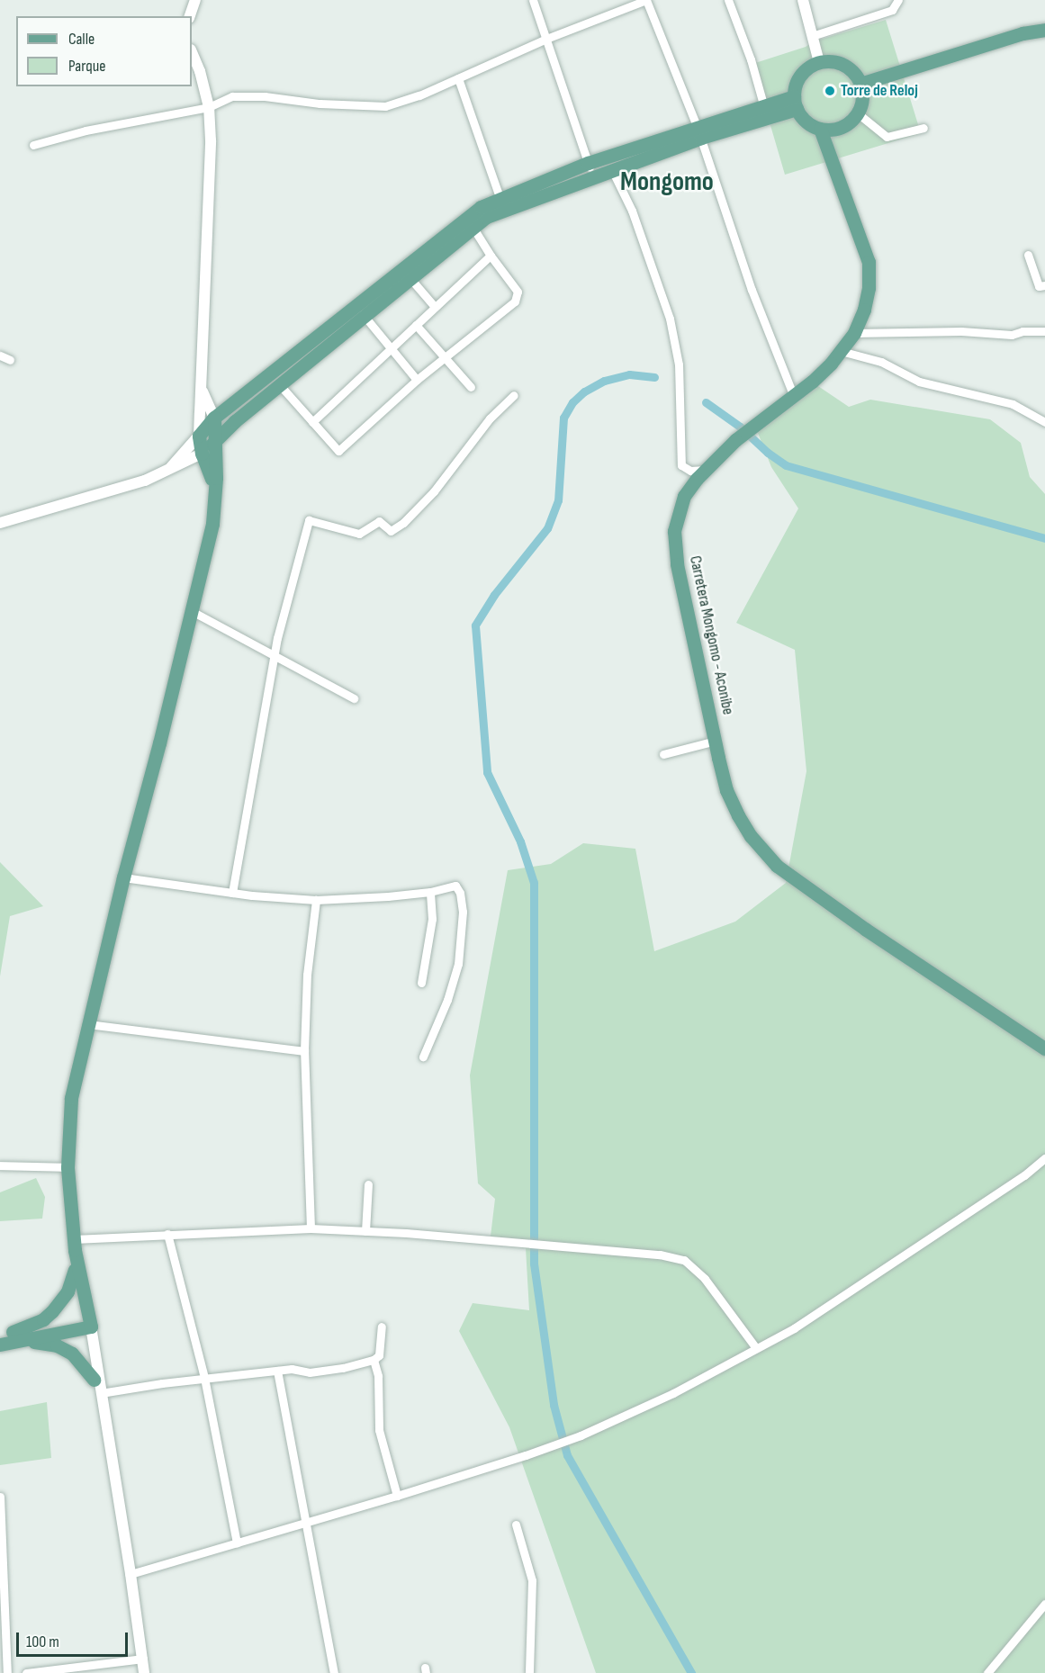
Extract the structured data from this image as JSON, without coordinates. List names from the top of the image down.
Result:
{
  "streets": {
    "main road": ["Carretera Mongomo - Aconibe"]
  },
  "districts": ["Mongomo"],
  "places": ["Torre de Reloj"],
  "legend": ["Calle", "Parque"],
  "scale_bar": "100 m"
}
